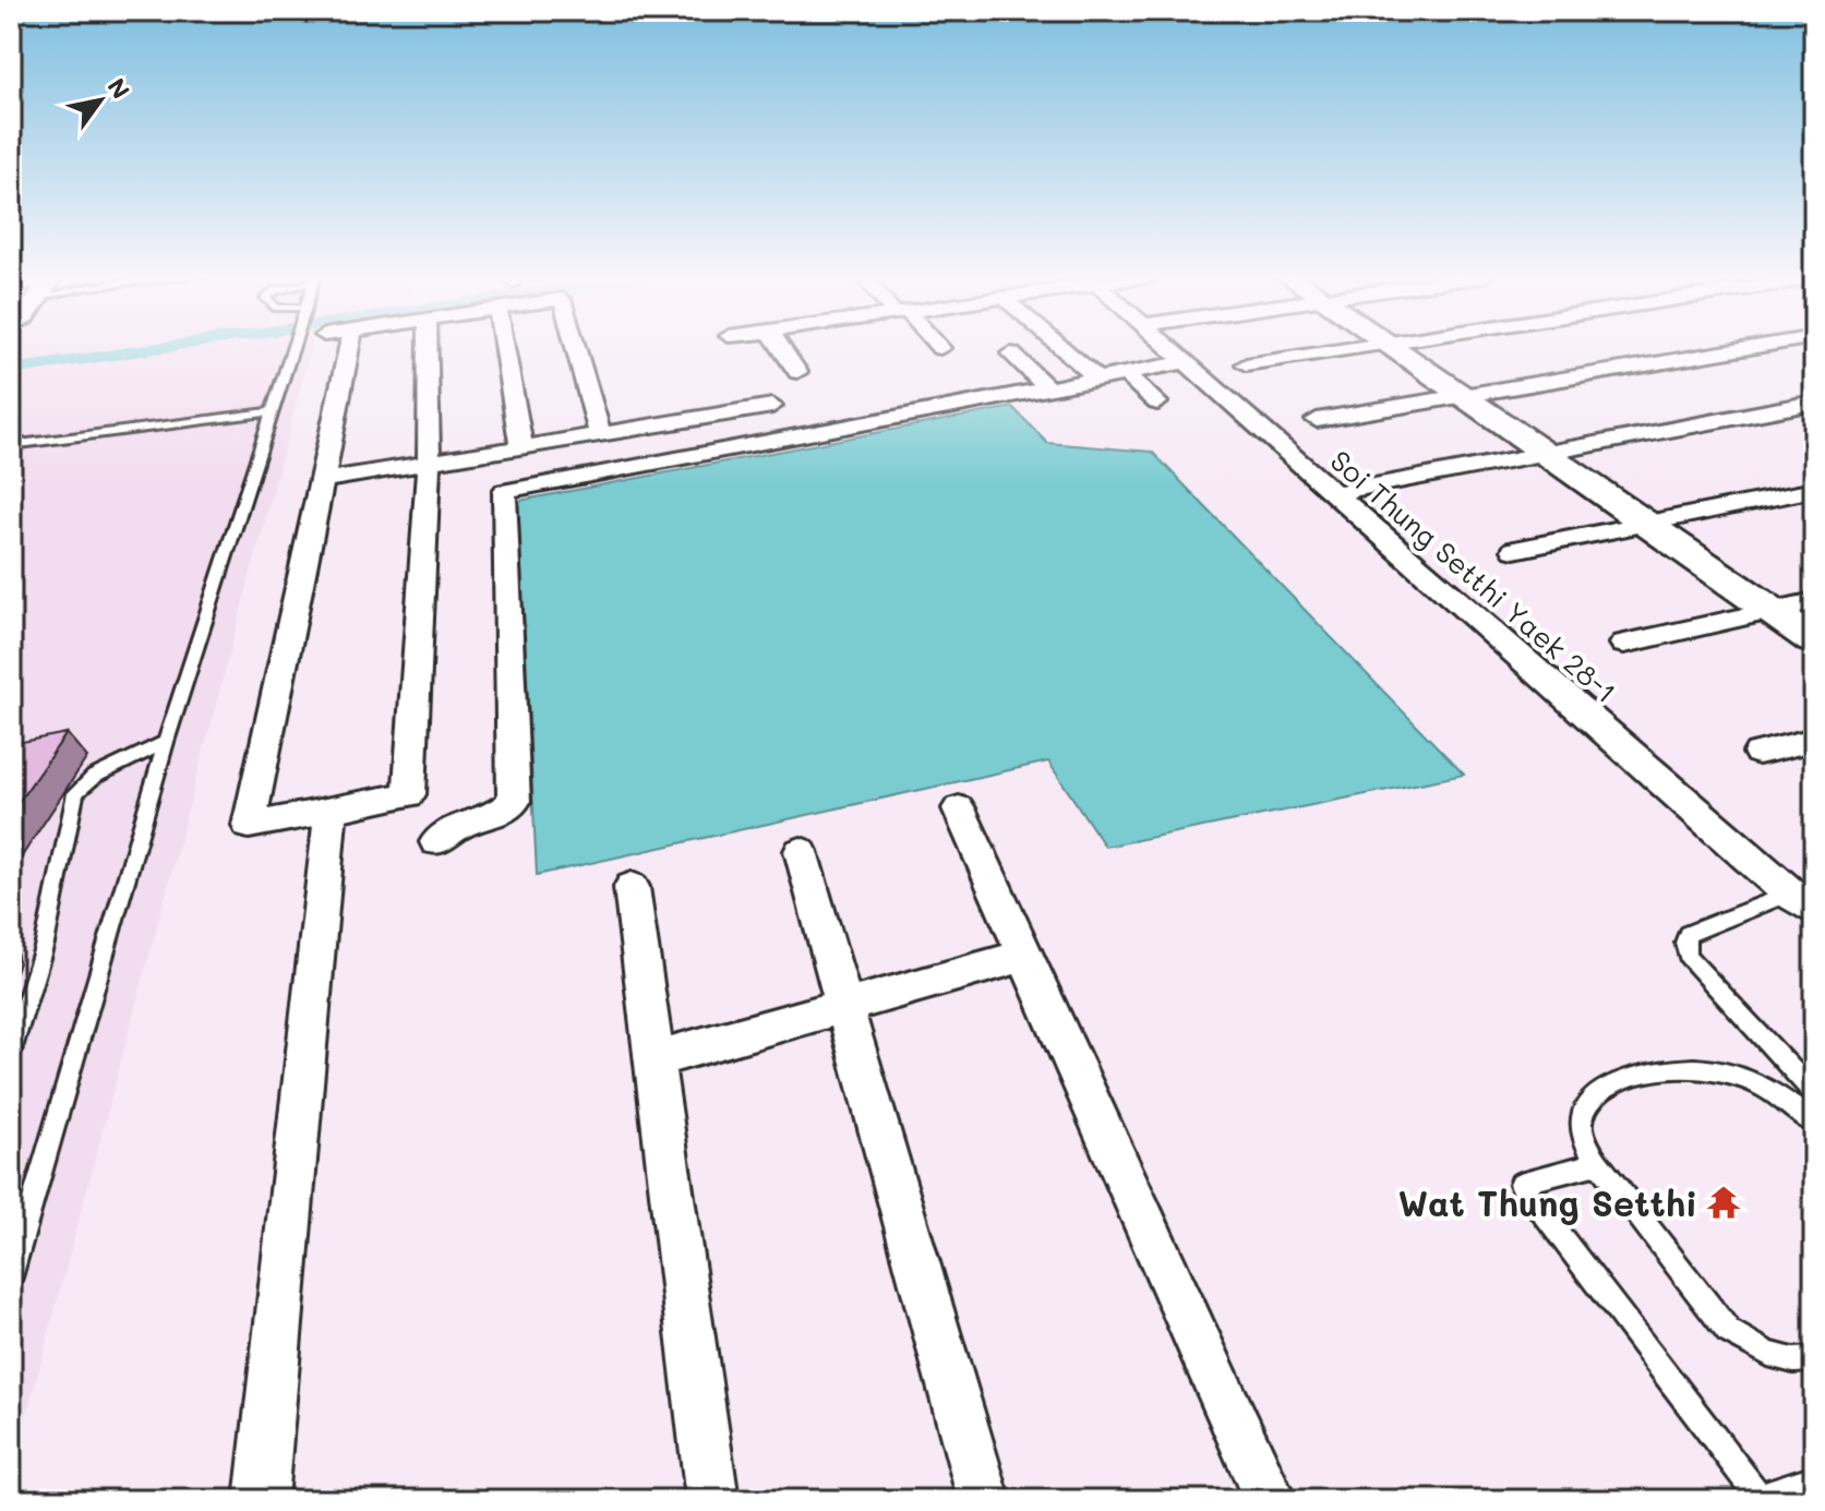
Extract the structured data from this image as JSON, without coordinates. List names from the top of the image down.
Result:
{
  "streets": {
    "street": ["Soi Thung Setthi Yaek 28-1"]
  },
  "places": {
    "temple": ["Wat Thung Setthi"]
  },
  "north": "top right"
}
